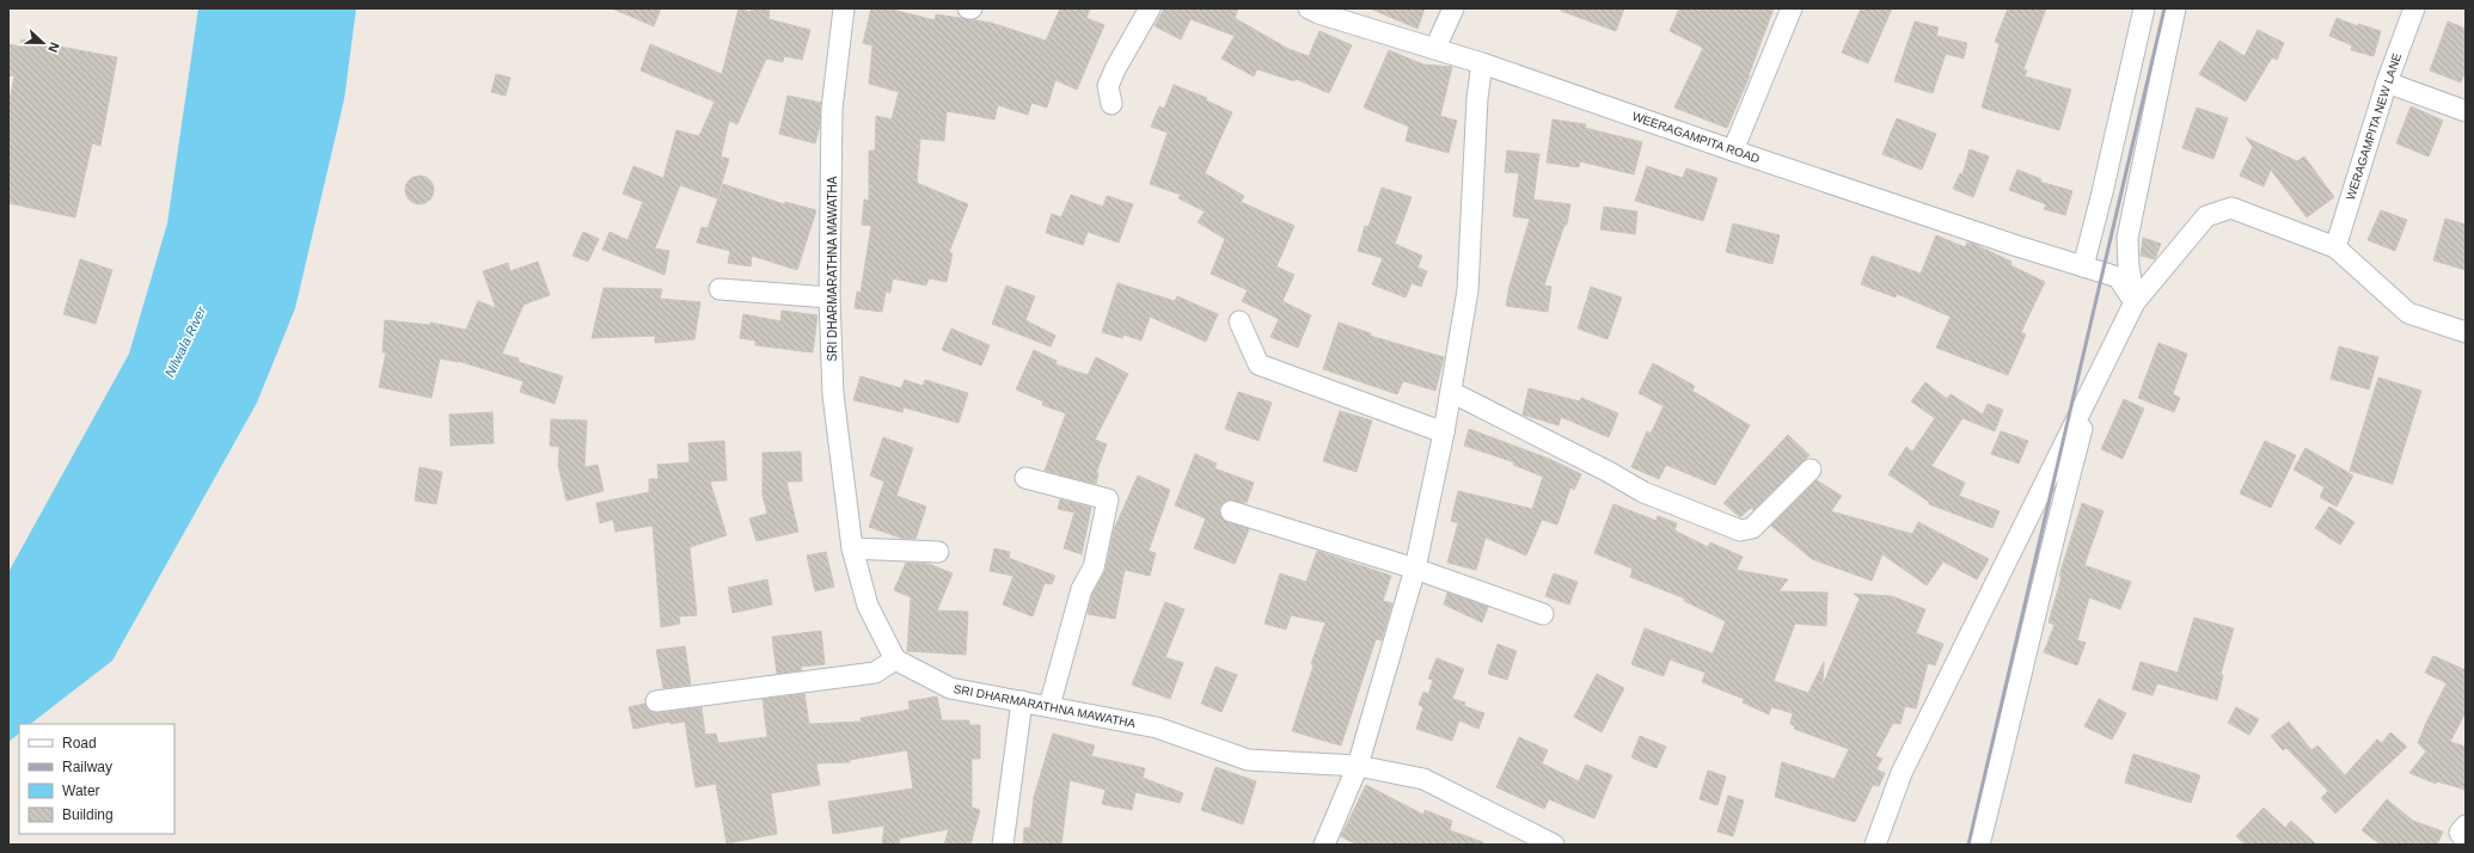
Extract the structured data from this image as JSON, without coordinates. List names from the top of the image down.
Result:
{
  "streets": {
    "street": ["WERAGAMPITA NEW LANE", "WEERAGAMPITA ROAD", "SRI DHARMARATHNA MAWATHA"]
  },
  "water": ["Nilwala River"],
  "legend": [
    "Road",
    "Railway",
    "Water",
    "Building"
  ],
  "north": "right"
}
